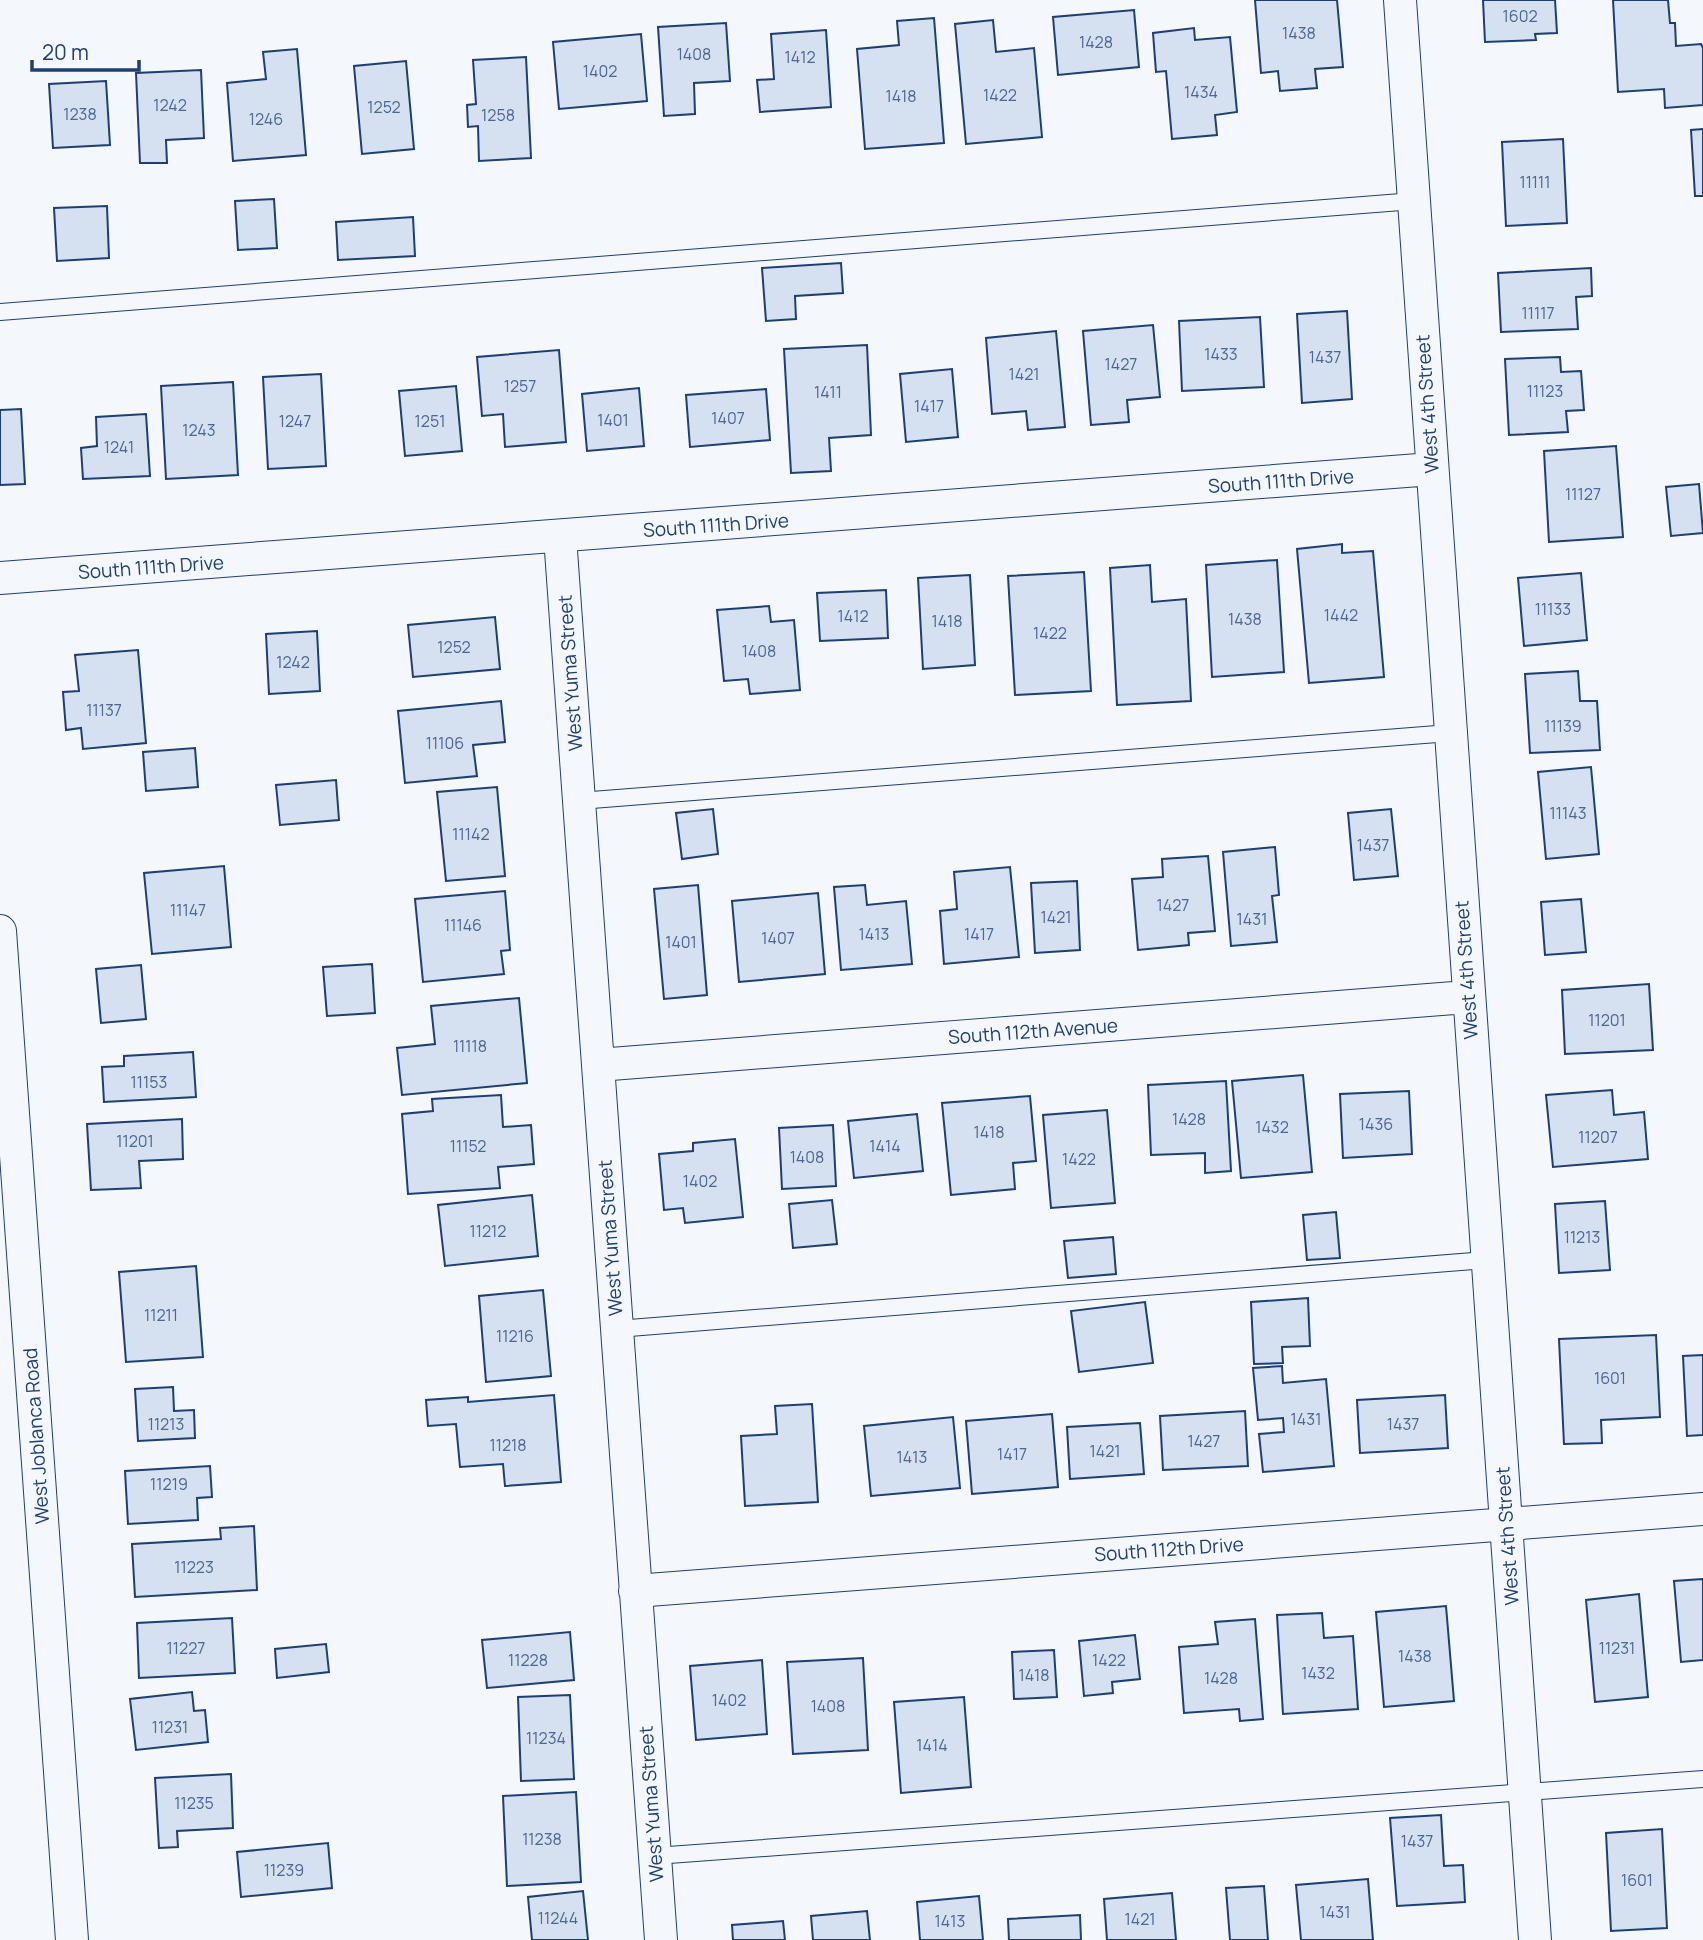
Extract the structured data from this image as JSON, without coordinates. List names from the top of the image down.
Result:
{
  "streets": {
    "street": [
      "West 4th Street",
      "South 111th Drive",
      "West Yuma Street",
      "South 112th Avenue",
      "West Joblanca Road",
      "South 112th Drive"
    ]
  },
  "crossings": [
    ["West 4th Street", "South 111th Drive"],
    ["West 4th Street", "South 112th Avenue"],
    ["West 4th Street", "South 112th Drive"],
    ["South 111th Drive", "West Yuma Street"],
    ["West Yuma Street", "South 112th Avenue"],
    ["West Yuma Street", "South 112th Drive"]
  ],
  "house_numbers": [
    "1602",
    "1438",
    "1428",
    "1408",
    "1412",
    "1402",
    "1434",
    "1422",
    "1418",
    "1242",
    "1252",
    "1238",
    "1258",
    "1246",
    "11111",
    "11117",
    "1433",
    "1437",
    "1427",
    "1421",
    "1257",
    "11123",
    "1411",
    "1417",
    "1407",
    "1401",
    "1247",
    "1251",
    "1243",
    "1241",
    "11127",
    "11133",
    "1442",
    "1412",
    "1438",
    "1418",
    "1422",
    "1252",
    "1408",
    "1242",
    "11137",
    "11139",
    "11106",
    "11143",
    "11142",
    "1437",
    "1427",
    "11147",
    "1421",
    "1431",
    "11146",
    "1413",
    "1417",
    "1407",
    "1401",
    "11201",
    "11118",
    "11153",
    "1428",
    "1436",
    "1432",
    "1418",
    "11207",
    "11201",
    "11152",
    "1414",
    "1408",
    "1422",
    "1402",
    "11212",
    "11213",
    "11211",
    "11216",
    "1601",
    "1431",
    "11213",
    "1437",
    "1427",
    "11218",
    "1421",
    "1417",
    "1413",
    "11219",
    "11223",
    "11227",
    "11231",
    "1438",
    "11228",
    "1422",
    "1432",
    "1418",
    "1428",
    "1402",
    "1408",
    "11231",
    "11234",
    "1414",
    "11235",
    "11238",
    "1437",
    "11239",
    "1601",
    "1431",
    "11244",
    "1421",
    "1413"
  ],
  "scale_bar": "20 m"
}
